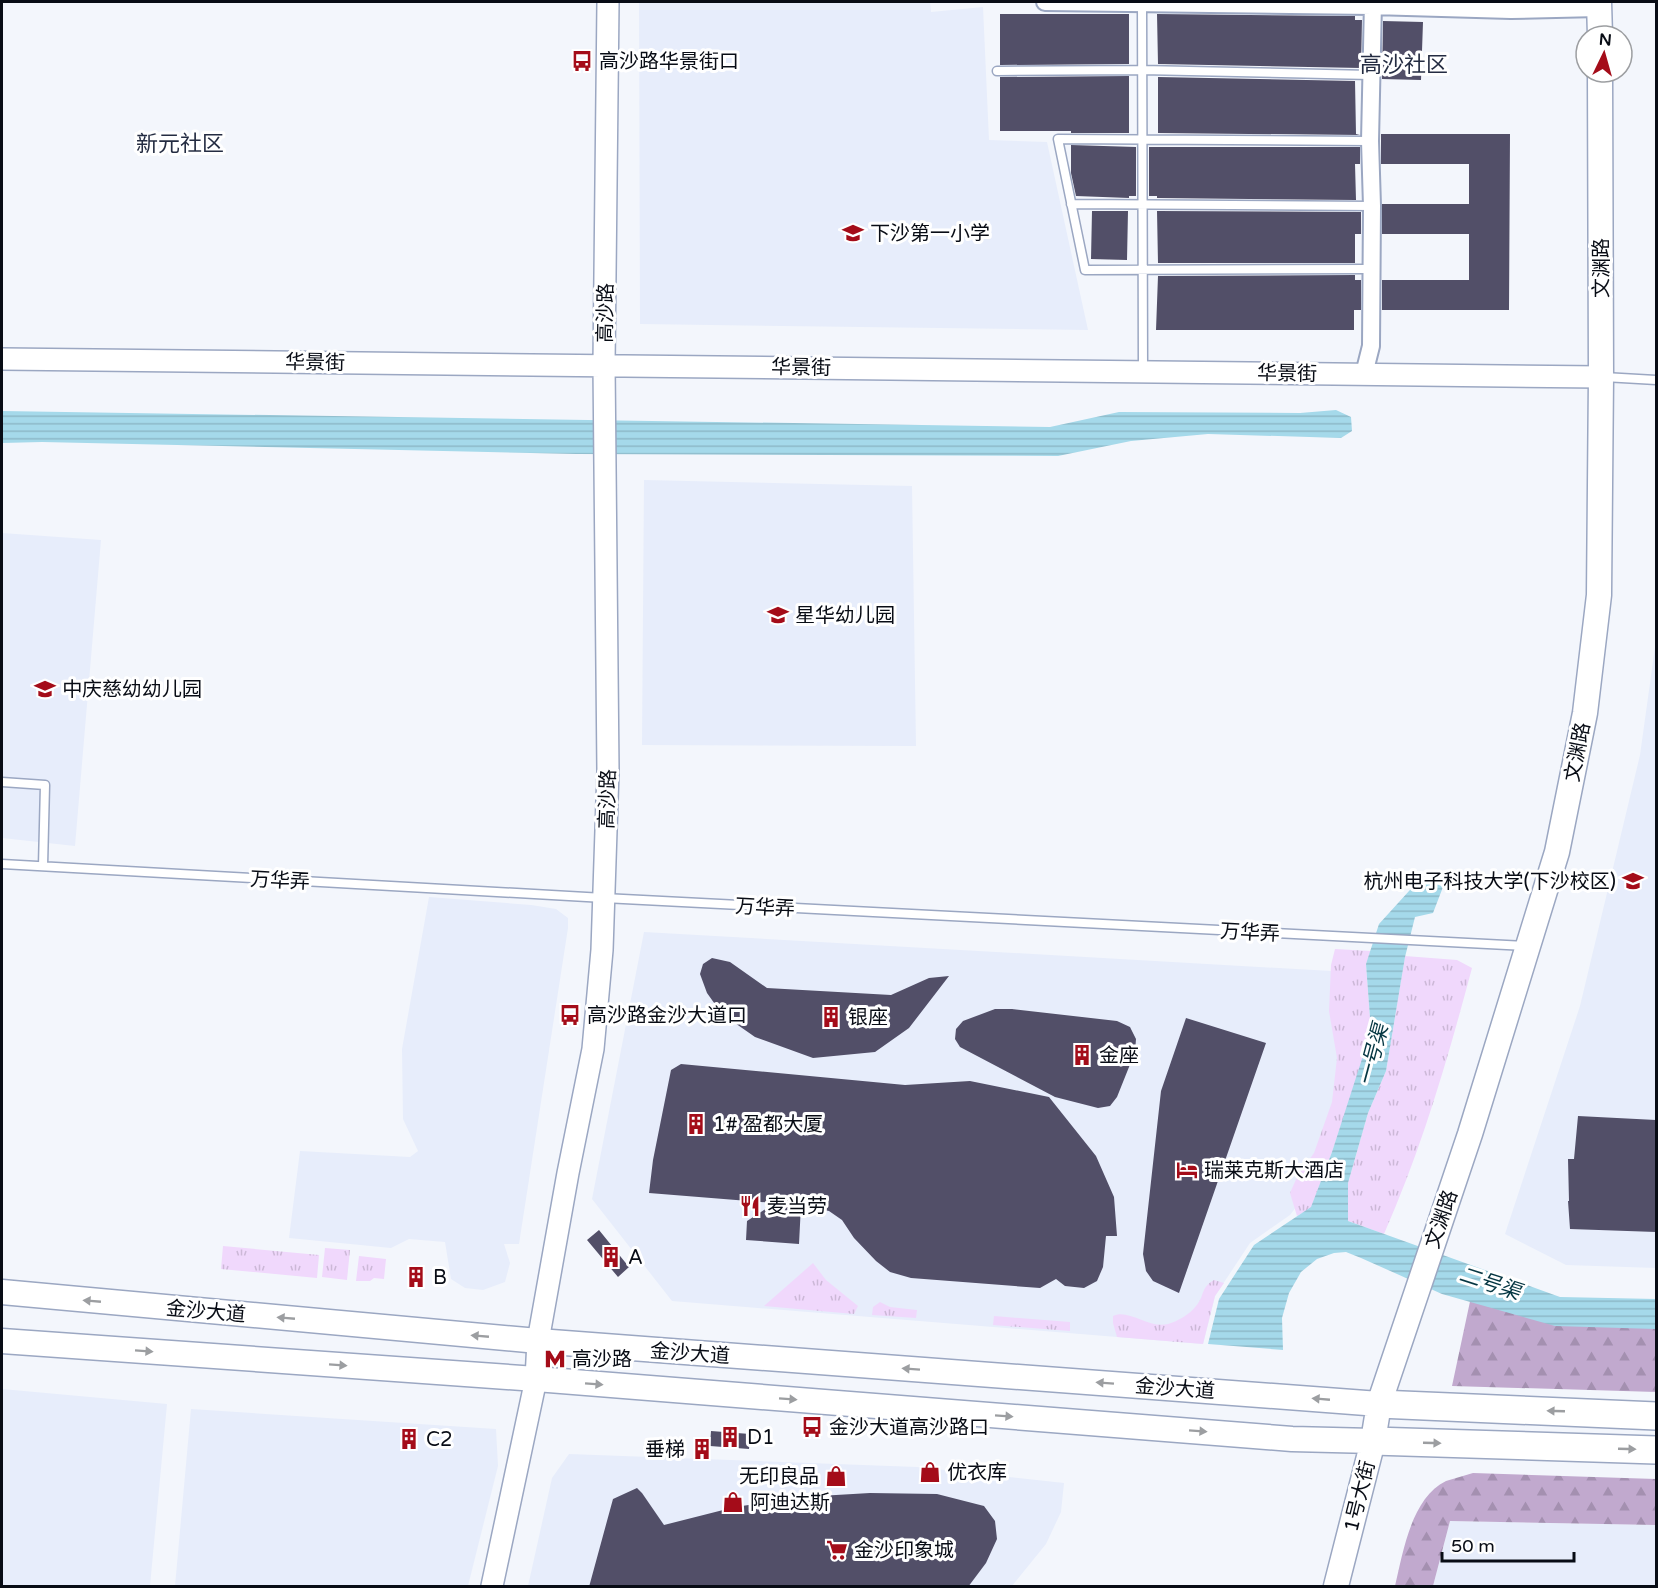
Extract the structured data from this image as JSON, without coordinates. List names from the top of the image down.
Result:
{
  "streets": {
    "main road": ["文渊路", "金沙大道", "1号大街"],
    "street": ["高沙路", "华景街"],
    "lane": ["万华弄"]
  },
  "crossings": [
    ["文渊路", "华景街"],
    ["文渊路", "万华弄"],
    ["文渊路", "金沙大道"],
    ["文渊路", "1号大街"],
    ["高沙路", "华景街"],
    ["高沙路", "万华弄"],
    ["高沙路", "金沙大道"],
    ["金沙大道", "1号大街"]
  ],
  "districts": ["高沙社区", "新元社区"],
  "water": ["一号渠", "二号渠"],
  "places": {
    "bus stop": ["高沙路华景街口", "高沙路金沙大道口", "金沙大道高沙路口"],
    "school or university": [
      "下沙第一小学",
      "星华幼儿园",
      "中庆慈幼幼儿园",
      "杭州电子科技大学(下沙校区)"
    ],
    "building": [
      "银座",
      "金座",
      "1# 盈都大厦",
      "A",
      "B",
      "D1",
      "C2",
      "垂梯"
    ],
    "hotel": ["瑞莱克斯大酒店"],
    "restaurant": ["麦当劳"],
    "metro station": ["高沙路"],
    "shop": ["优衣库", "无印良品", "阿迪达斯"],
    "supermarket": ["金沙印象城"]
  },
  "scale_bar": "50 m",
  "north": "top"
}
